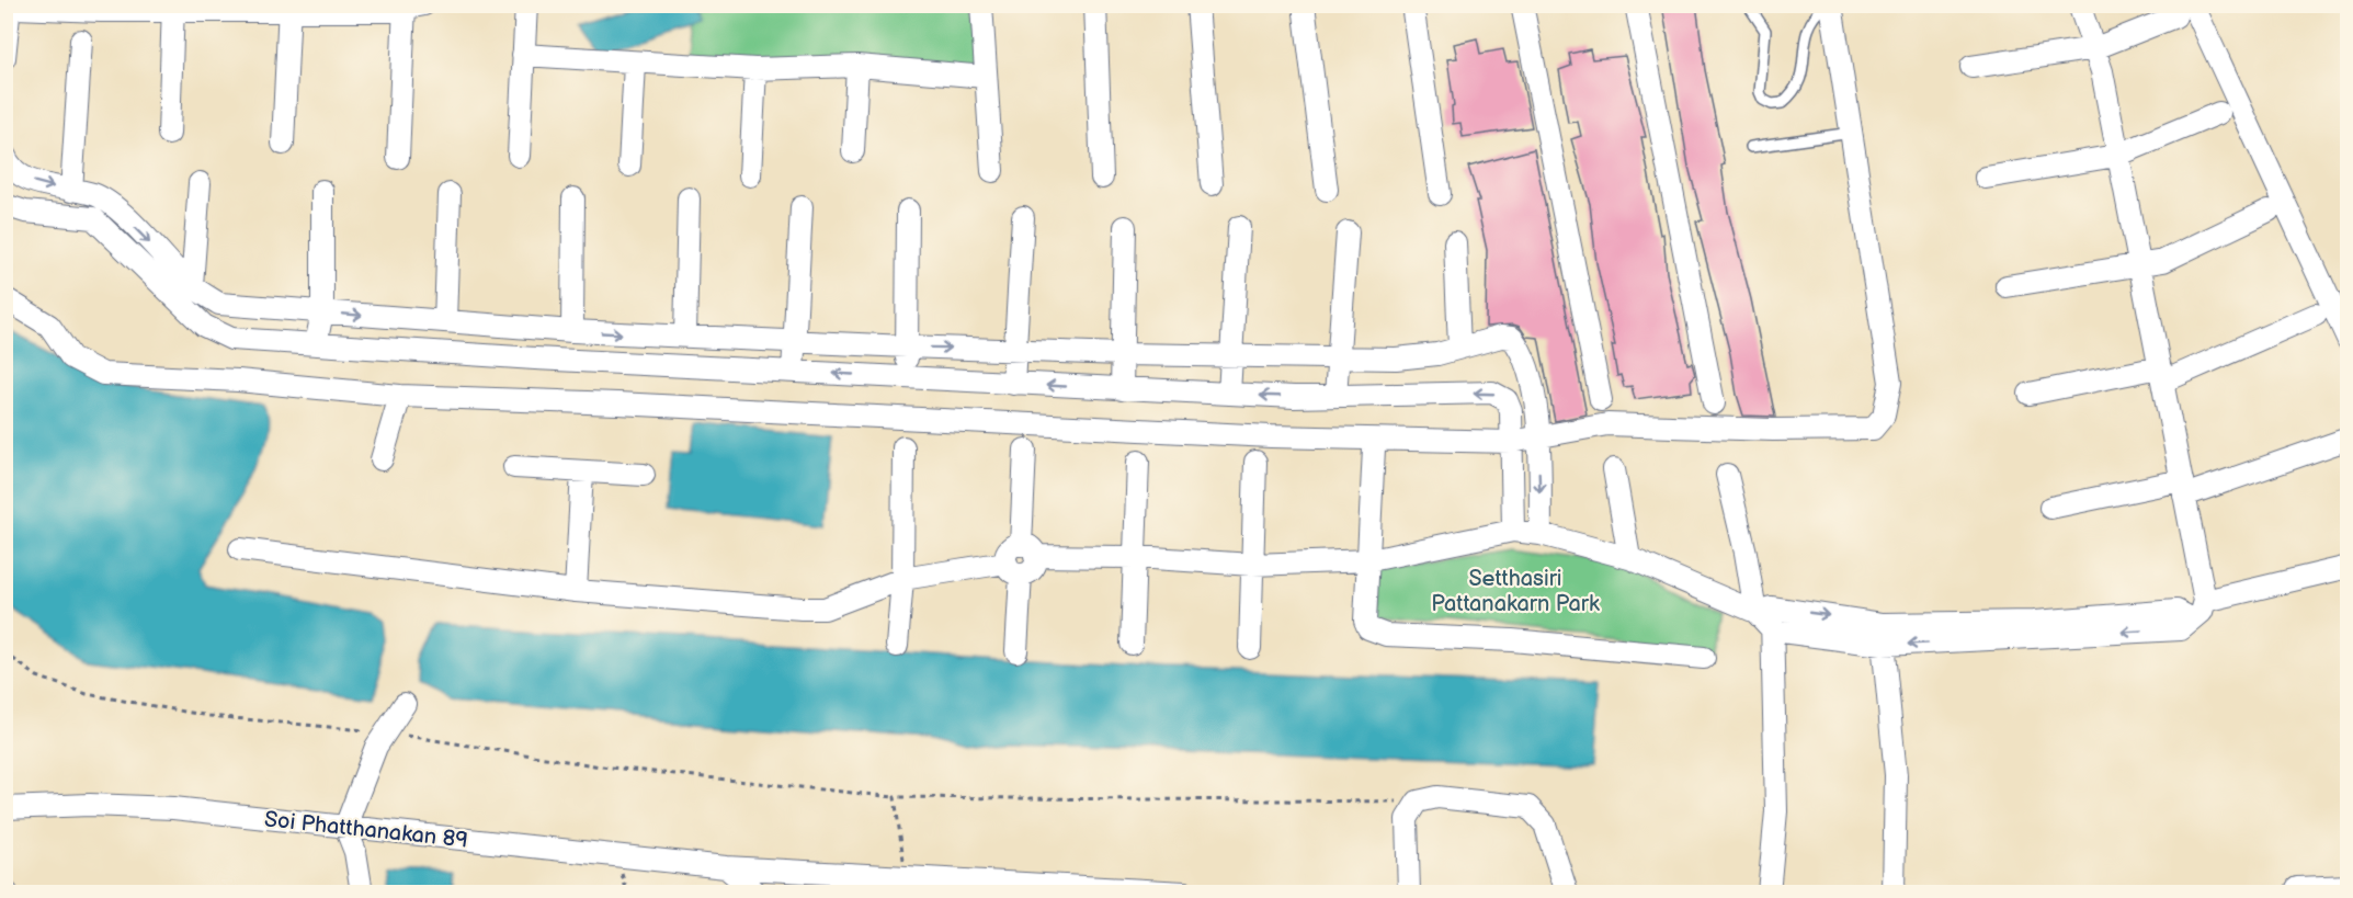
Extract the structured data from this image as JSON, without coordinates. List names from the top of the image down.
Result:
{
  "streets": {
    "street": ["Soi Phatthanakan 89"]
  },
  "parks": ["Setthasiri Pattanakarn Park"]
}
